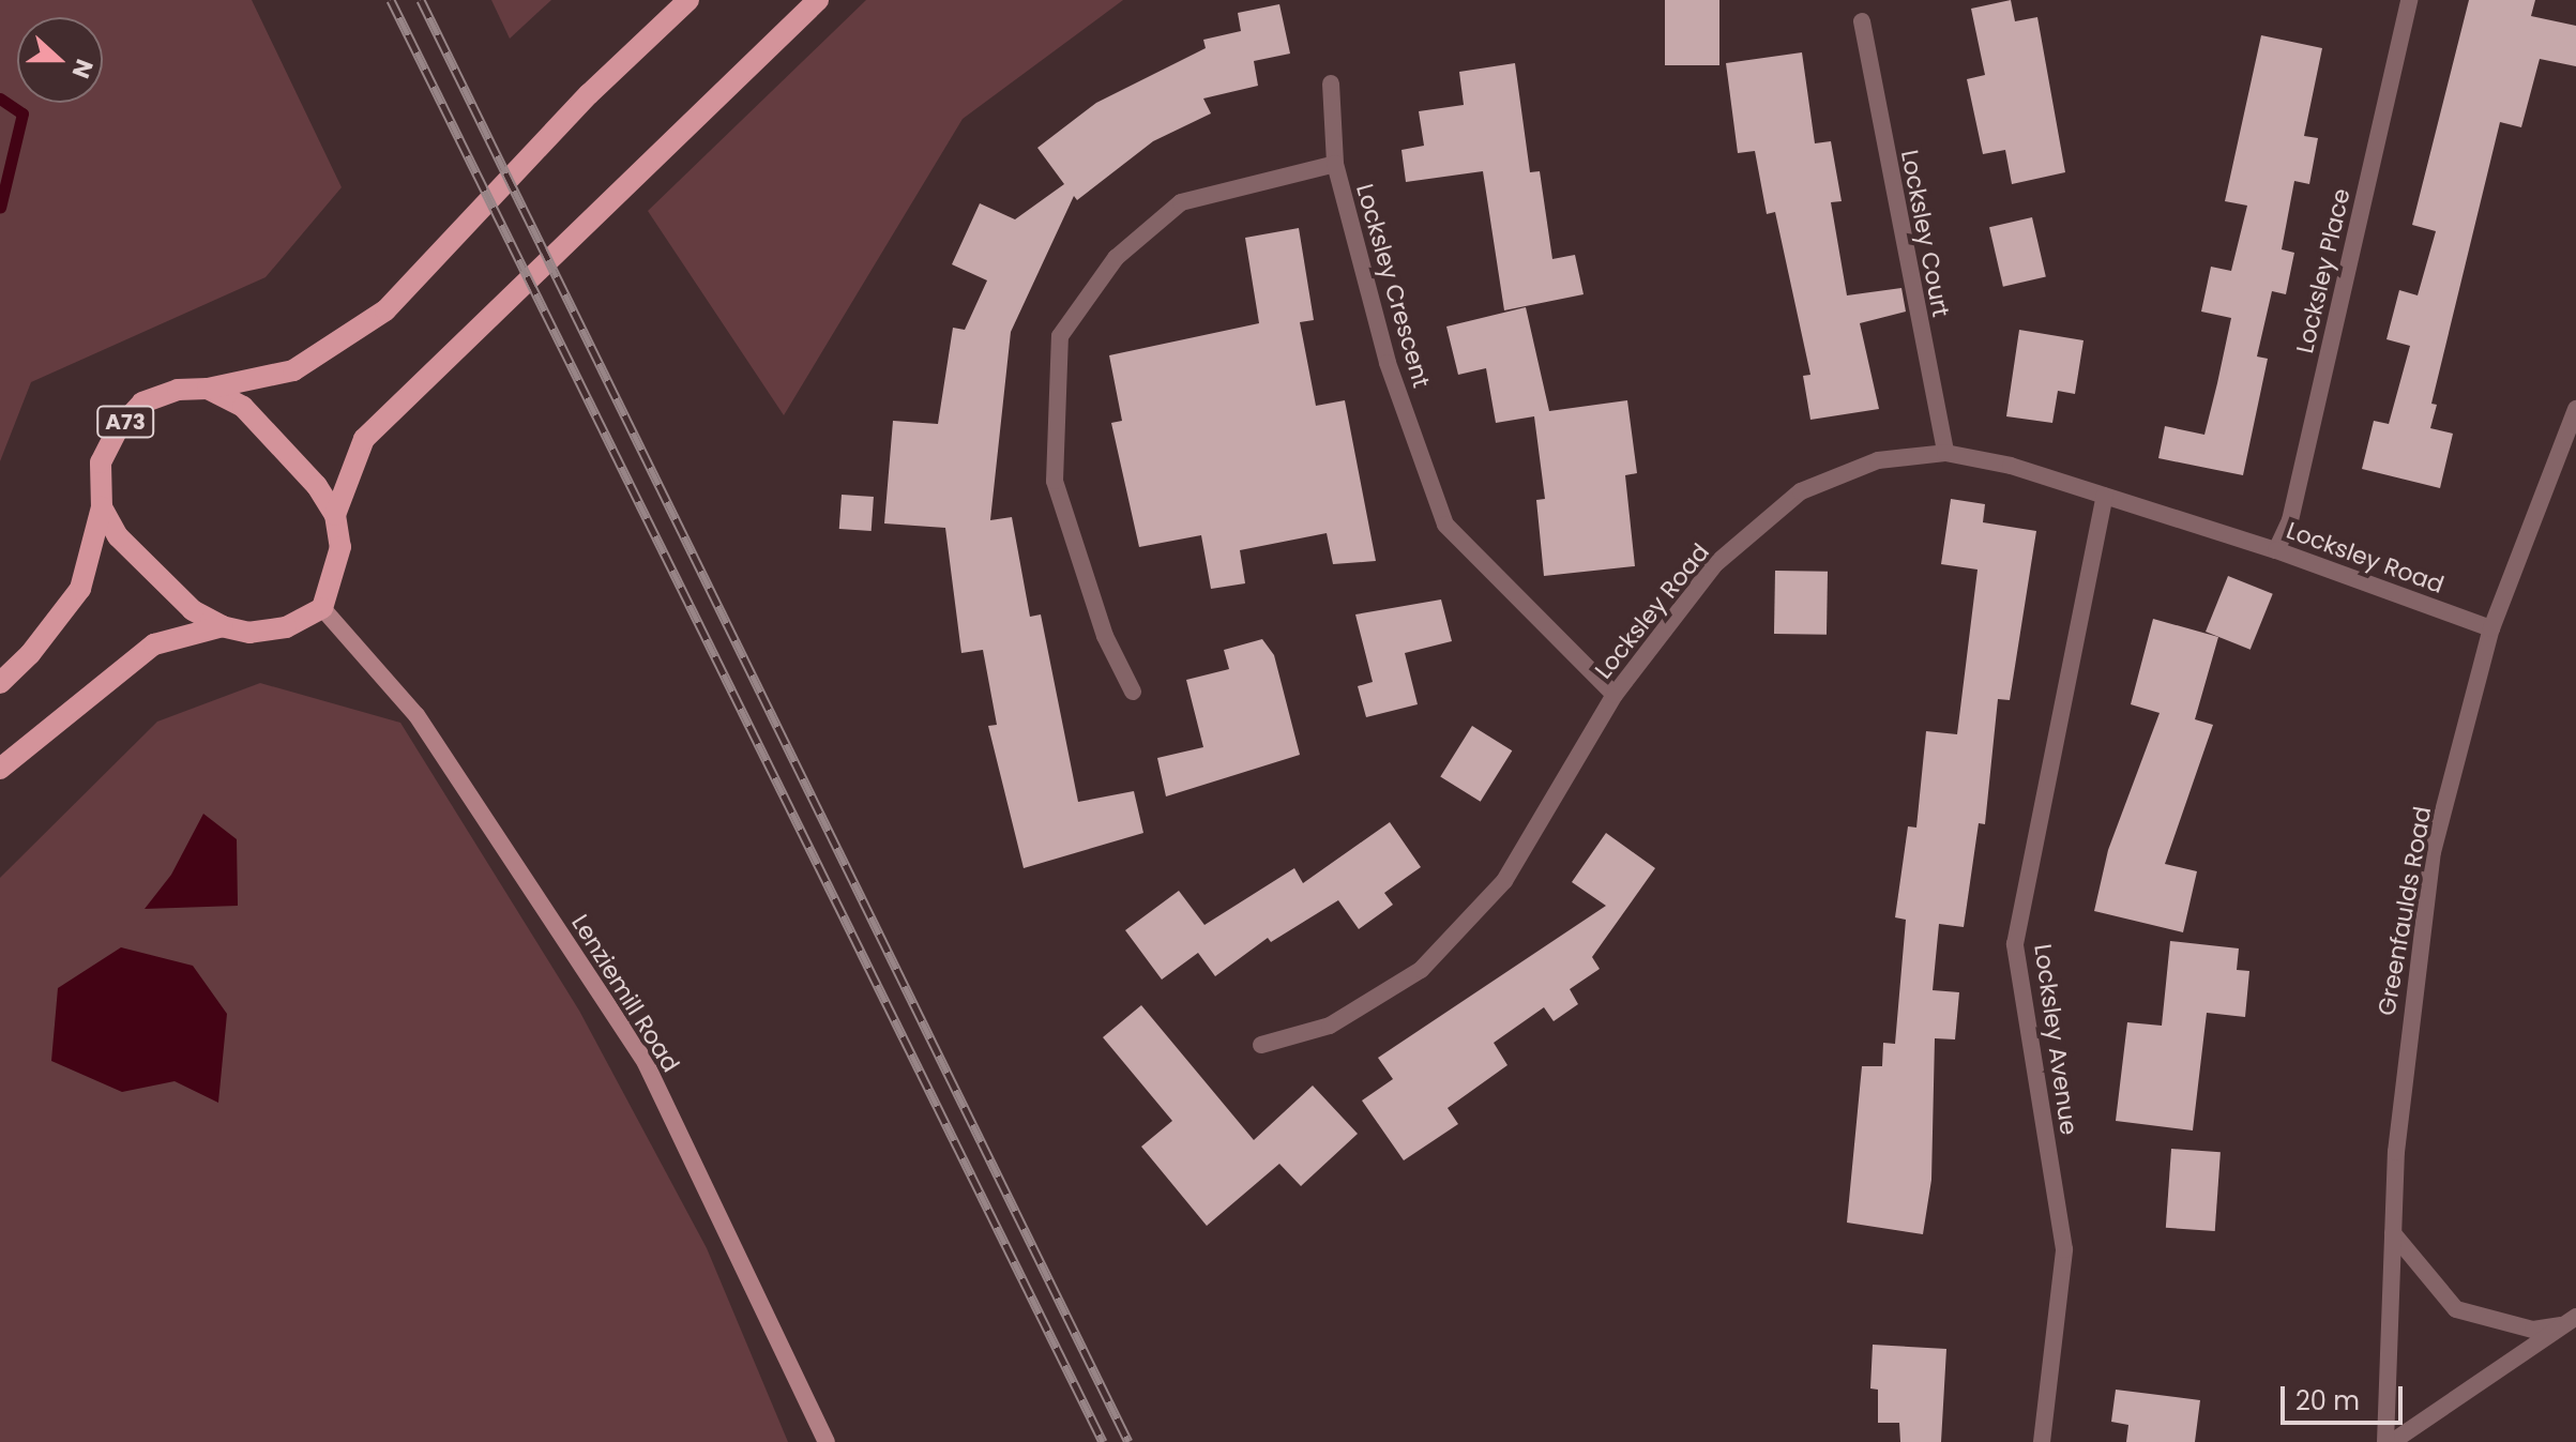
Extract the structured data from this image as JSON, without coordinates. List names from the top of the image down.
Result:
{
  "streets": {
    "main road": ["A73", "Lenziemill Road"],
    "street": [
      "Locksley Court",
      "Locksley Place",
      "Locksley Crescent",
      "Locksley Road",
      "Greenfaulds Road",
      "Locksley Avenue"
    ]
  },
  "crossings": [
    ["Locksley Court", "Locksley Road"],
    ["Locksley Place", "Locksley Road"],
    ["Locksley Crescent", "Locksley Road"],
    ["A73", "Lenziemill Road"],
    ["Locksley Road", "Greenfaulds Road"],
    ["Locksley Road", "Locksley Avenue"]
  ],
  "scale_bar": "20 m",
  "north": "right"
}
